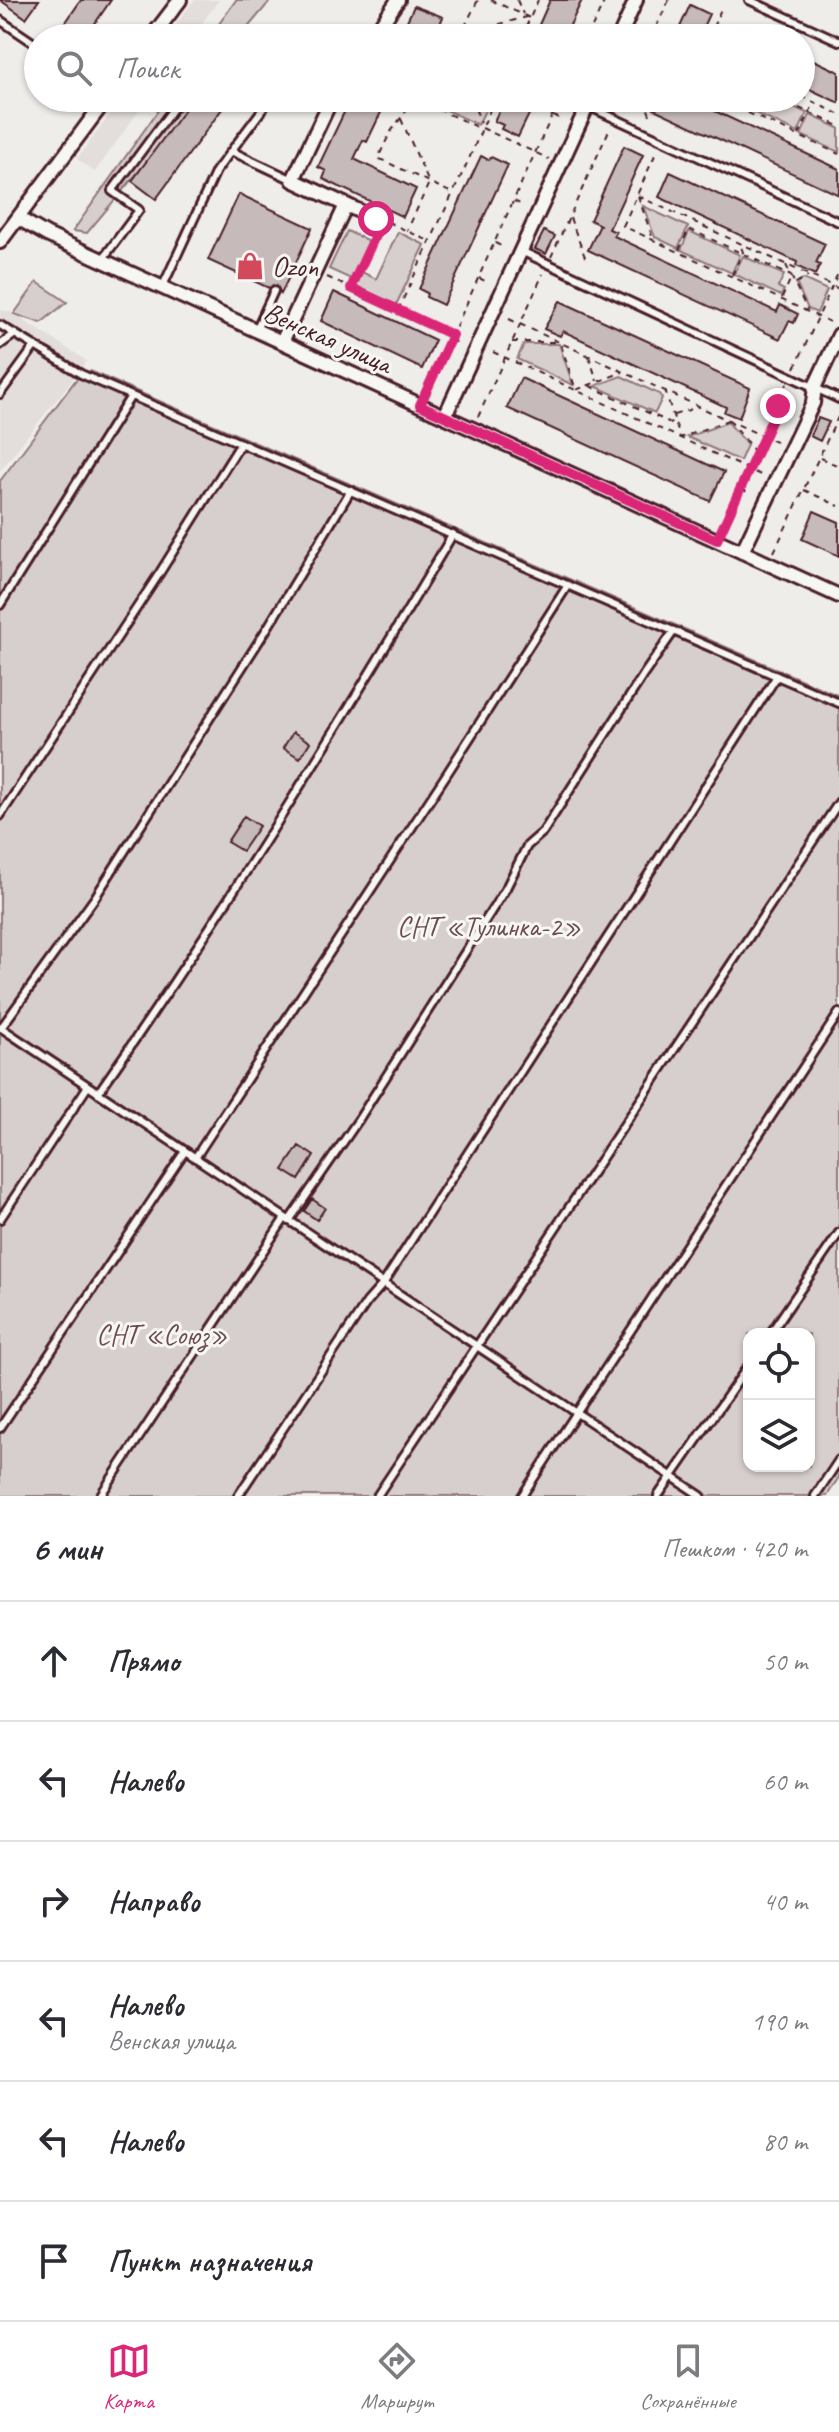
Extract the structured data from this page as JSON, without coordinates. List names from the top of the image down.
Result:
{
  "streets": {
    "street": ["Венская улица"]
  },
  "parks": ["СНТ «Тулинка-2»", "СНТ «Союз»"],
  "places": {
    "shop": ["Ozon"]
  },
  "page": {
    "search": "Поиск",
    "heading": ["6 мин", "Пешком · 420 m"],
    "list": [
      ["Прямо", "50 m"],
      ["Налево", "60 m"],
      ["Направо", "40 m"],
      ["Налево", "Венская улица", "190 m"],
      ["Налево", "80 m"],
      "Пункт назначения"
    ],
    "nav": ["Карта", "Маршрут", "Сохранённые"]
  }
}
